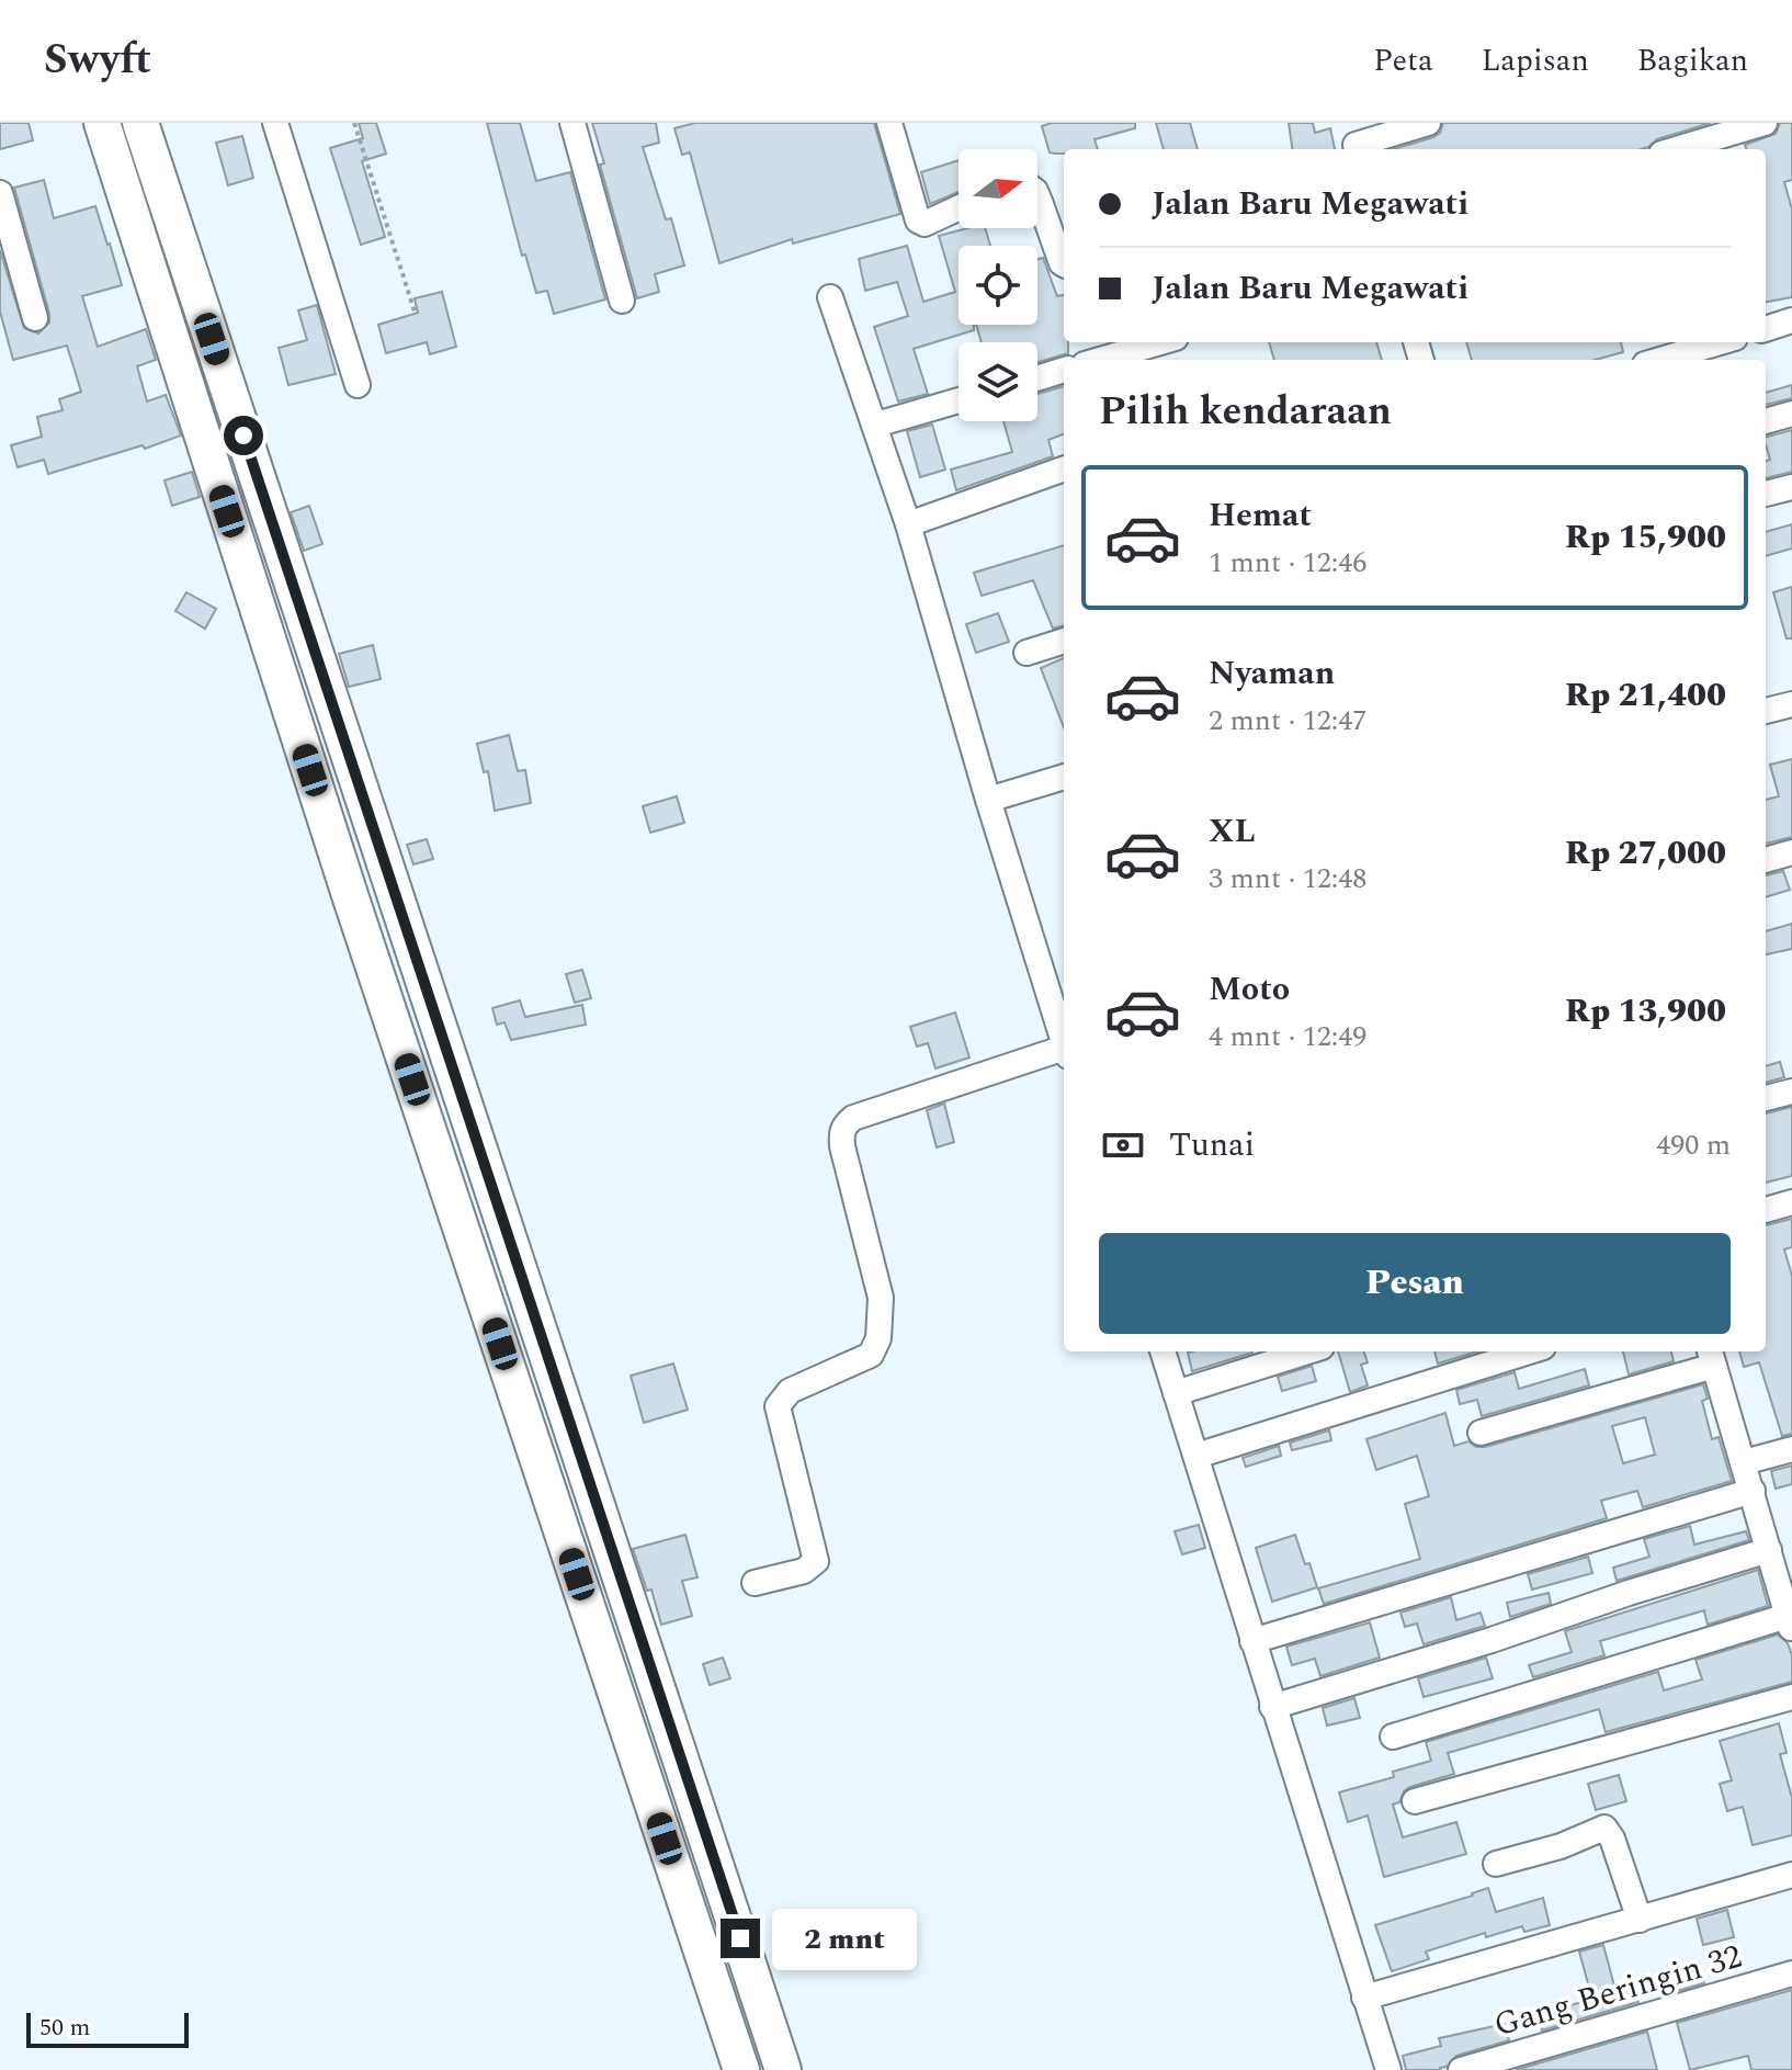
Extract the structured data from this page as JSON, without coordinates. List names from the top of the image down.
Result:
{
  "streets": {
    "street": ["Gang Beringin 32"]
  },
  "scale_bar": "50 m",
  "north": "right",
  "page": {
    "header": "Swyft",
    "nav": ["Peta", "Lapisan", "Bagikan"],
    "banner": ["Jalan Baru Megawati", "Jalan Baru Megawati"],
    "heading": "Pilih kendaraan",
    "list": [
      {
        "name": "Hemat",
        "note": "1 mnt · 12:46",
        "value": "Rp 15,900"
      },
      {
        "name": "Nyaman",
        "note": "2 mnt · 12:47",
        "value": "Rp 21,400"
      },
      {
        "name": "XL",
        "note": "3 mnt · 12:48",
        "value": "Rp 27,000"
      },
      {
        "name": "Moto",
        "note": "4 mnt · 12:49",
        "value": "Rp 13,900"
      }
    ],
    "pay": ["Tunai", "490 m"],
    "buttons": "Pesan",
    "bubble": "2 mnt",
    "scale": "50 m"
  }
}
